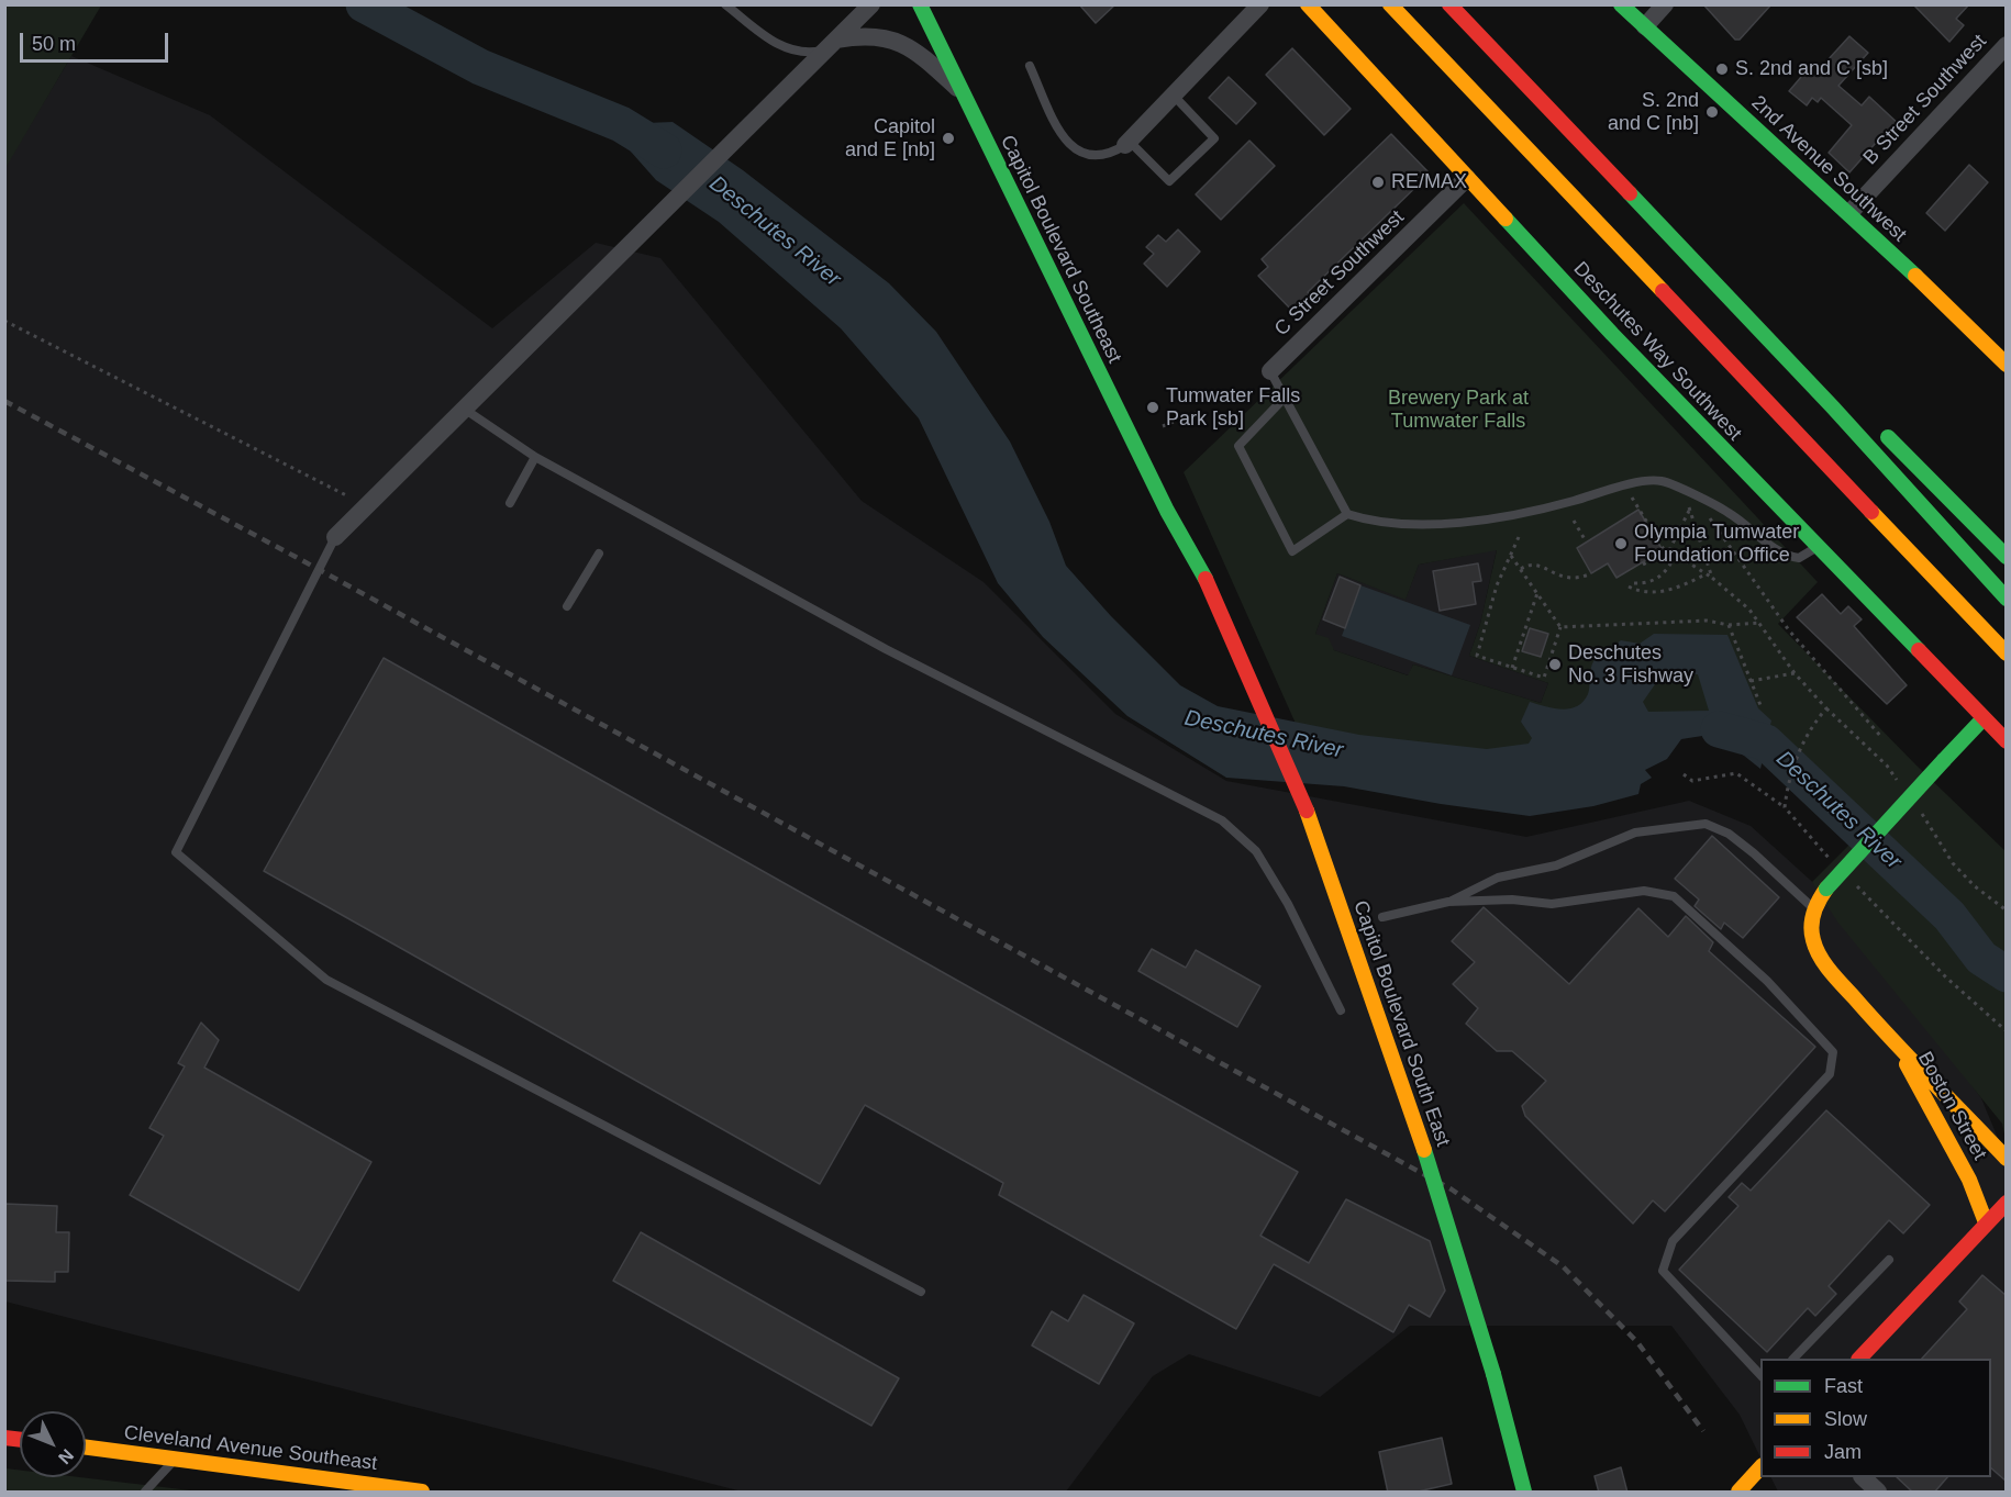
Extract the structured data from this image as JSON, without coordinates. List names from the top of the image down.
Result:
{
  "streets": {
    "main road": [
      "2nd Avenue Southwest",
      "Capitol Boulevard Southeast",
      "Deschutes Way Southwest",
      "Capitol Boulevard South East",
      "Boston Street",
      "Cleveland Avenue Southeast"
    ],
    "street": ["B Street Southwest", "C Street Southwest"]
  },
  "crossings": [
    ["B Street Southwest", "2nd Avenue Southwest"],
    ["Capitol Boulevard Southeast", "Capitol Boulevard South East"],
    ["C Street Southwest", "Deschutes Way Southwest"]
  ],
  "water": ["Deschutes River"],
  "parks": ["Brewery Park at Tumwater Falls"],
  "places": [
    "S. 2nd and C [sb]",
    "S. 2nd and C [nb]",
    "Capitol and E [nb]",
    "RE/MAX",
    "Tumwater Falls Park [sb]",
    "Olympia Tumwater Foundation Office",
    "Deschutes No. 3 Fishway"
  ],
  "legend": ["Fast", "Slow", "Jam"],
  "scale_bar": "50 m",
  "north": "bottom right"
}
